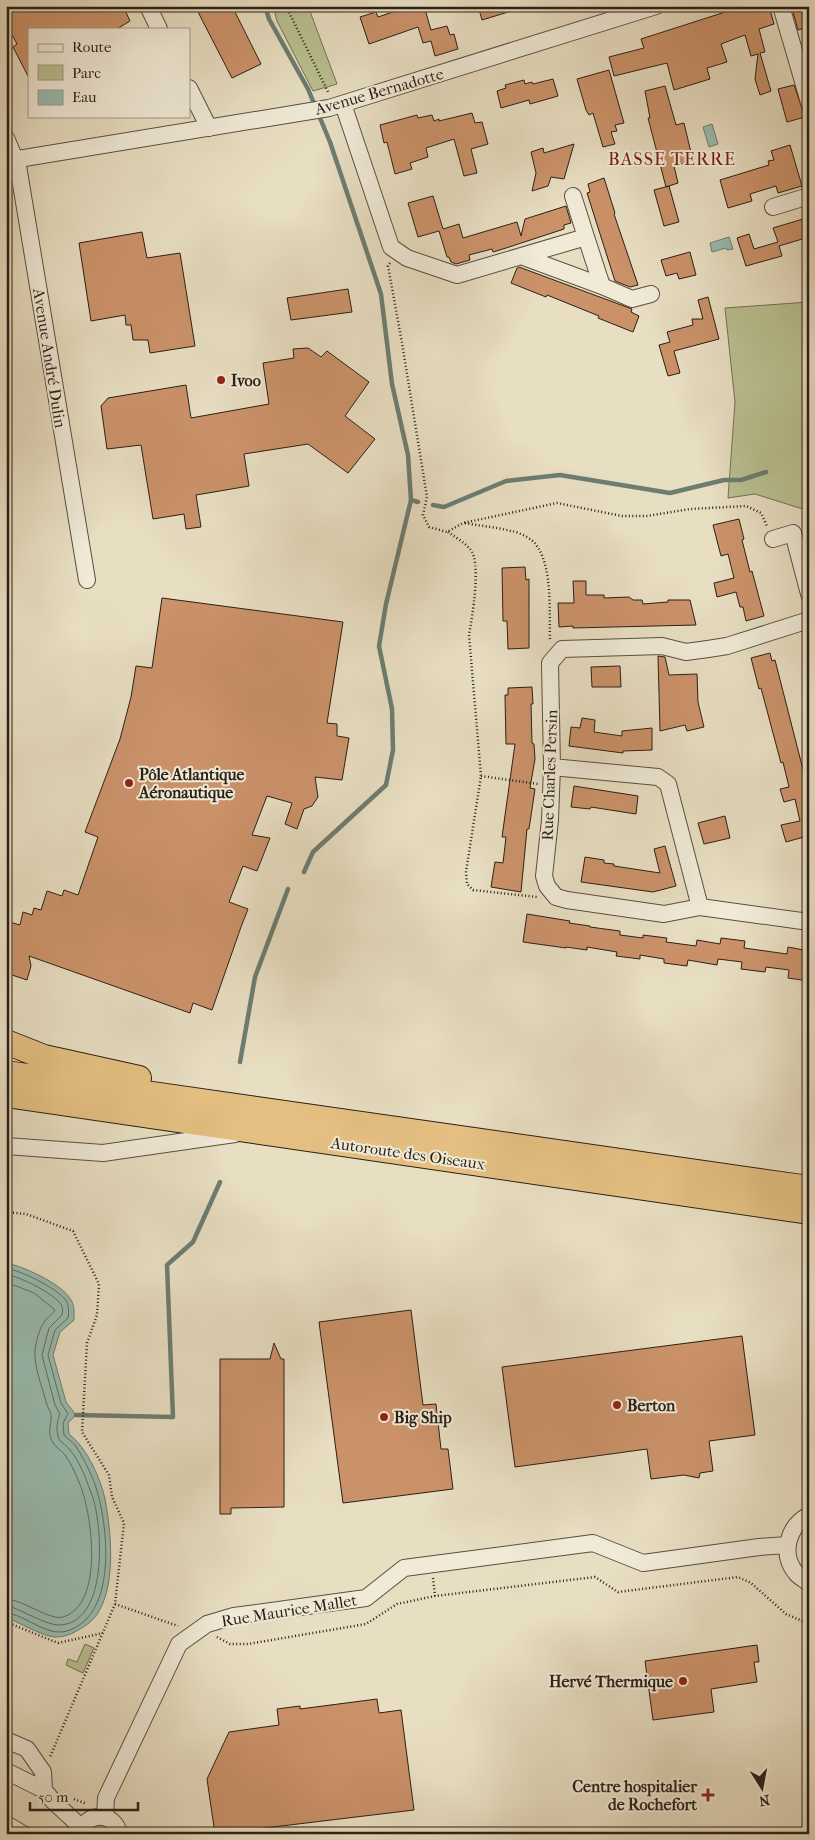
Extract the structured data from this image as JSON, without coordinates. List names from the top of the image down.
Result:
{
  "streets": {
    "highway": ["Autoroute des Oiseaux"],
    "street": [
      "Avenue Bernadotte",
      "Avenue André Dulin",
      "Rue Charles Persin",
      "Rue Maurice Mallet"
    ]
  },
  "crossings": [
    ["Avenue Bernadotte", "Avenue André Dulin"]
  ],
  "districts": ["BASSE TERRE"],
  "places": {
    "other": [
      "Ivoo",
      "Pôle Atlantique Aéronautique",
      "Berton",
      "Big Ship",
      "Hervé Thermique"
    ],
    "health": ["Centre hospitalier de Rochefort"]
  },
  "legend": ["Route", "Parc", "Eau"],
  "scale_bar": "50 m",
  "north": "bottom"
}
